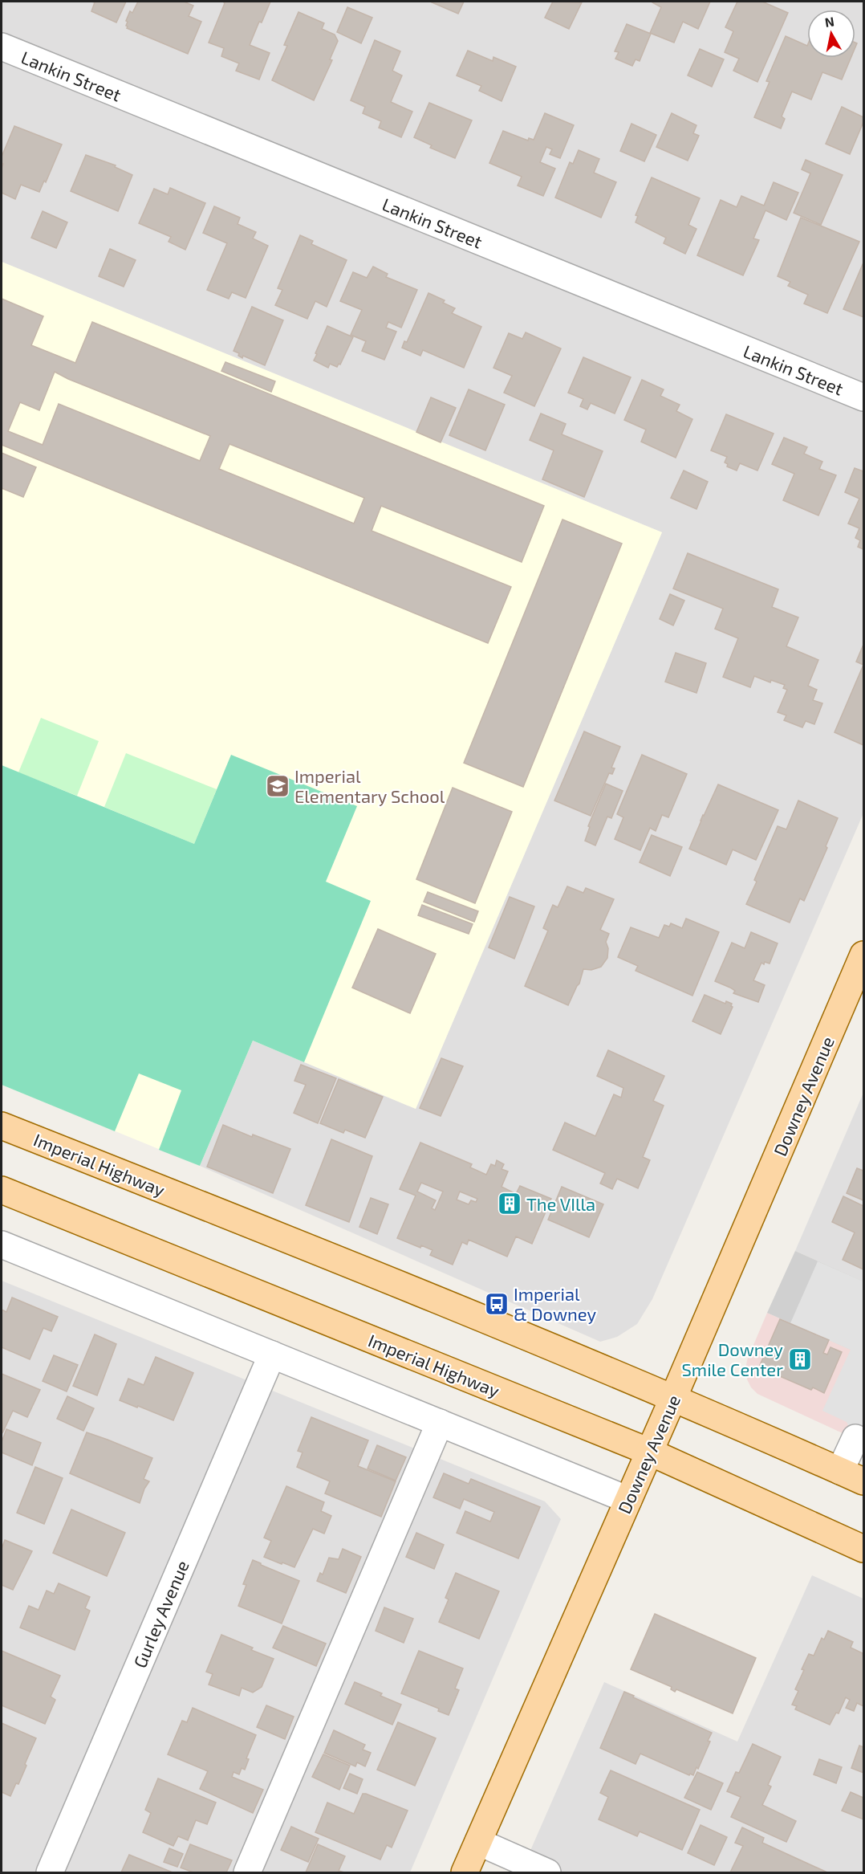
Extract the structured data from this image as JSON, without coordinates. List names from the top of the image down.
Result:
{
  "streets": {
    "main road": ["Downey Avenue", "Imperial Highway"],
    "street": ["Lankin Street", "Gurley Avenue"]
  },
  "crossings": [
    ["Downey Avenue", "Imperial Highway"]
  ],
  "places": {
    "school or university": ["Imperial Elementary School"],
    "building": ["The VIlla", "Downey Smile Center"],
    "bus stop": ["Imperial & Downey"]
  },
  "north": "top"
}
